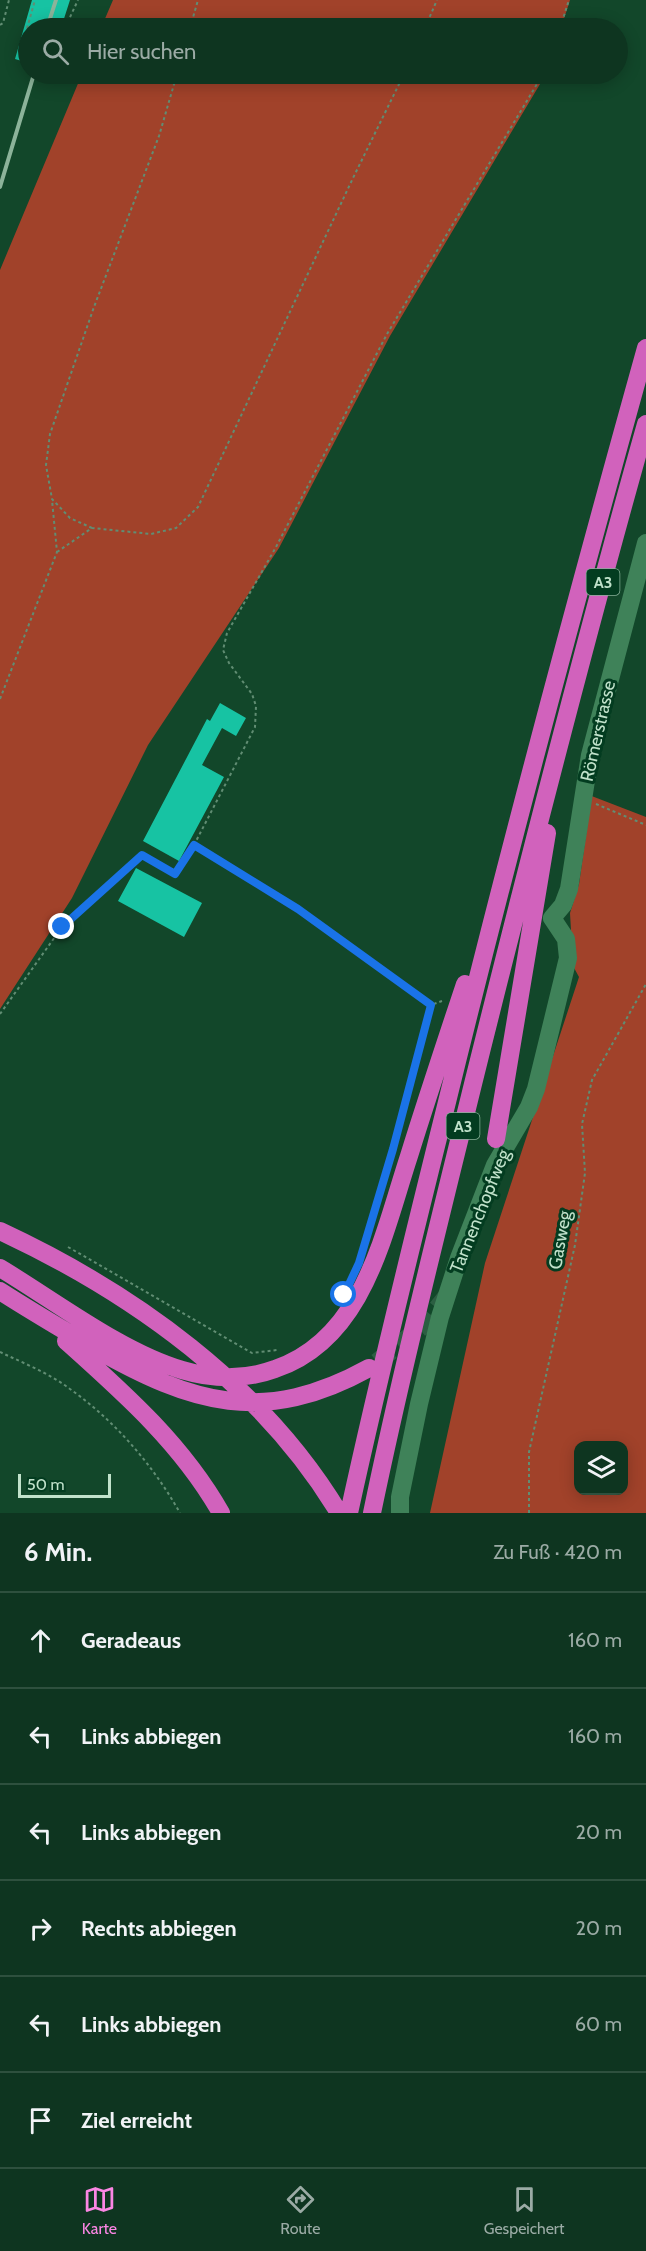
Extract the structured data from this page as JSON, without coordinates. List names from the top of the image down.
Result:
{
  "streets": {
    "highway": ["A3"],
    "street": ["Römerstrasse", "Tannenchopfweg"],
    "path": ["Gasweg"]
  },
  "crossings": [
    ["Römerstrasse", "Tannenchopfweg"]
  ],
  "scale_bar": "50 m",
  "page": {
    "search": "Hier suchen",
    "scale": "50 m",
    "heading": ["6 Min.", "Zu Fuß · 420 m"],
    "list": [
      ["Geradeaus", "160 m"],
      ["Links abbiegen", "160 m"],
      ["Links abbiegen", "20 m"],
      ["Rechts abbiegen", "20 m"],
      ["Links abbiegen", "60 m"],
      "Ziel erreicht"
    ],
    "nav": ["Karte", "Route", "Gespeichert"]
  }
}
